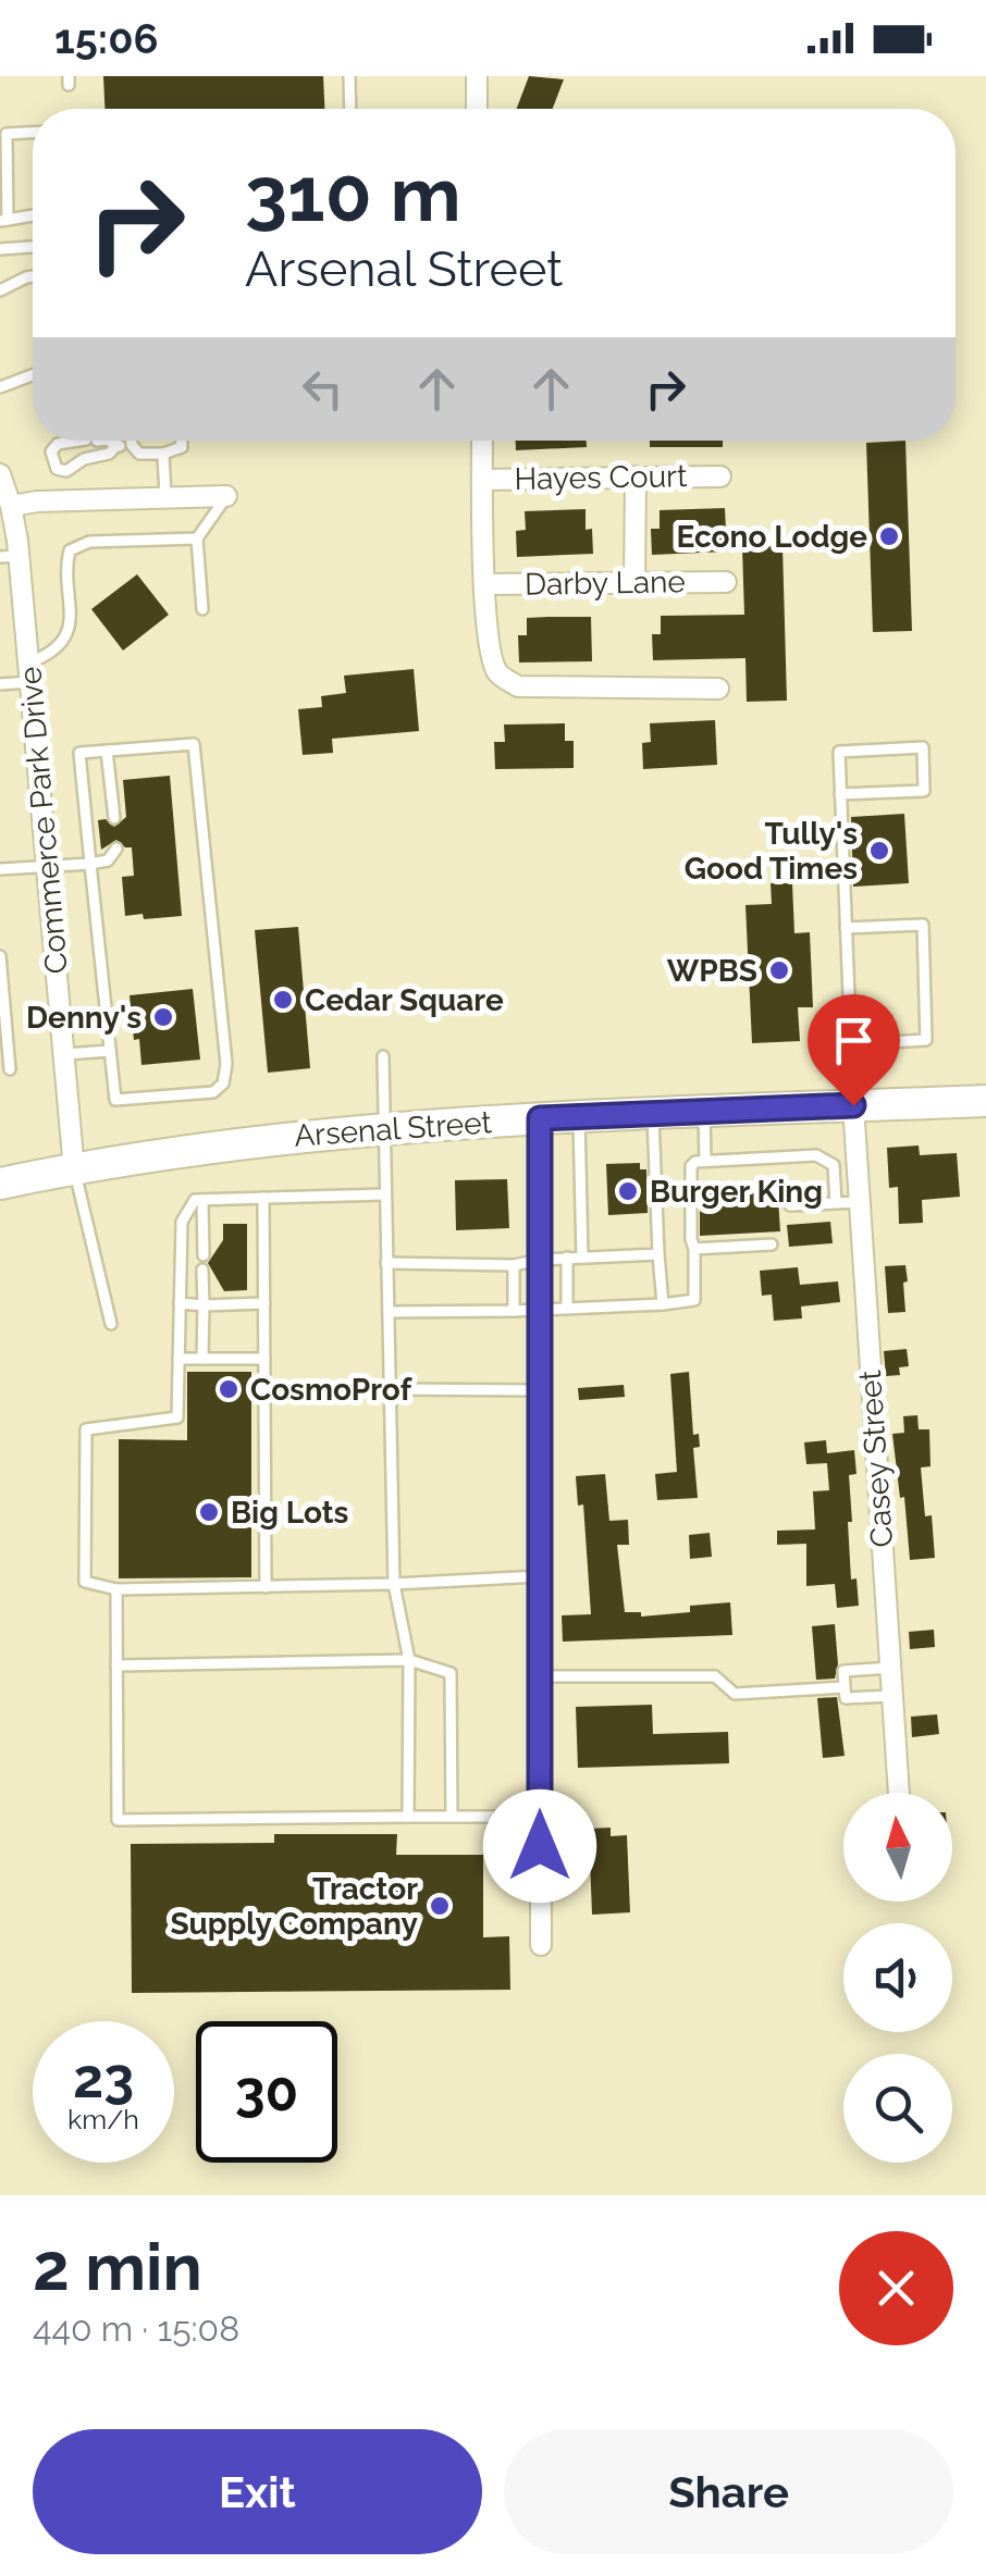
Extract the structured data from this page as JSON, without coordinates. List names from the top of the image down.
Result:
{
  "streets": {
    "highway": ["Arsenal Street"],
    "street": [
      "Hayes Court",
      "Darby Lane",
      "Commerce Park Drive",
      "Casey Street"
    ]
  },
  "crossings": [
    ["Commerce Park Drive", "Arsenal Street"],
    ["Arsenal Street", "Casey Street"]
  ],
  "places": [
    "Econo Lodge",
    "Tully's Good Times",
    "WPBS",
    "Cedar Square",
    "Denny's",
    "Burger King",
    "CosmoProf",
    "Big Lots",
    "Tractor Supply Company"
  ],
  "north": "top",
  "page": {
    "status": "15:06",
    "turn": ["310 m", "Arsenal Street"],
    "speed": "23 km/h",
    "limit": "30",
    "heading": ["2 min", "440 m · 15:08"],
    "buttons": ["Exit", "Share"]
  }
}
